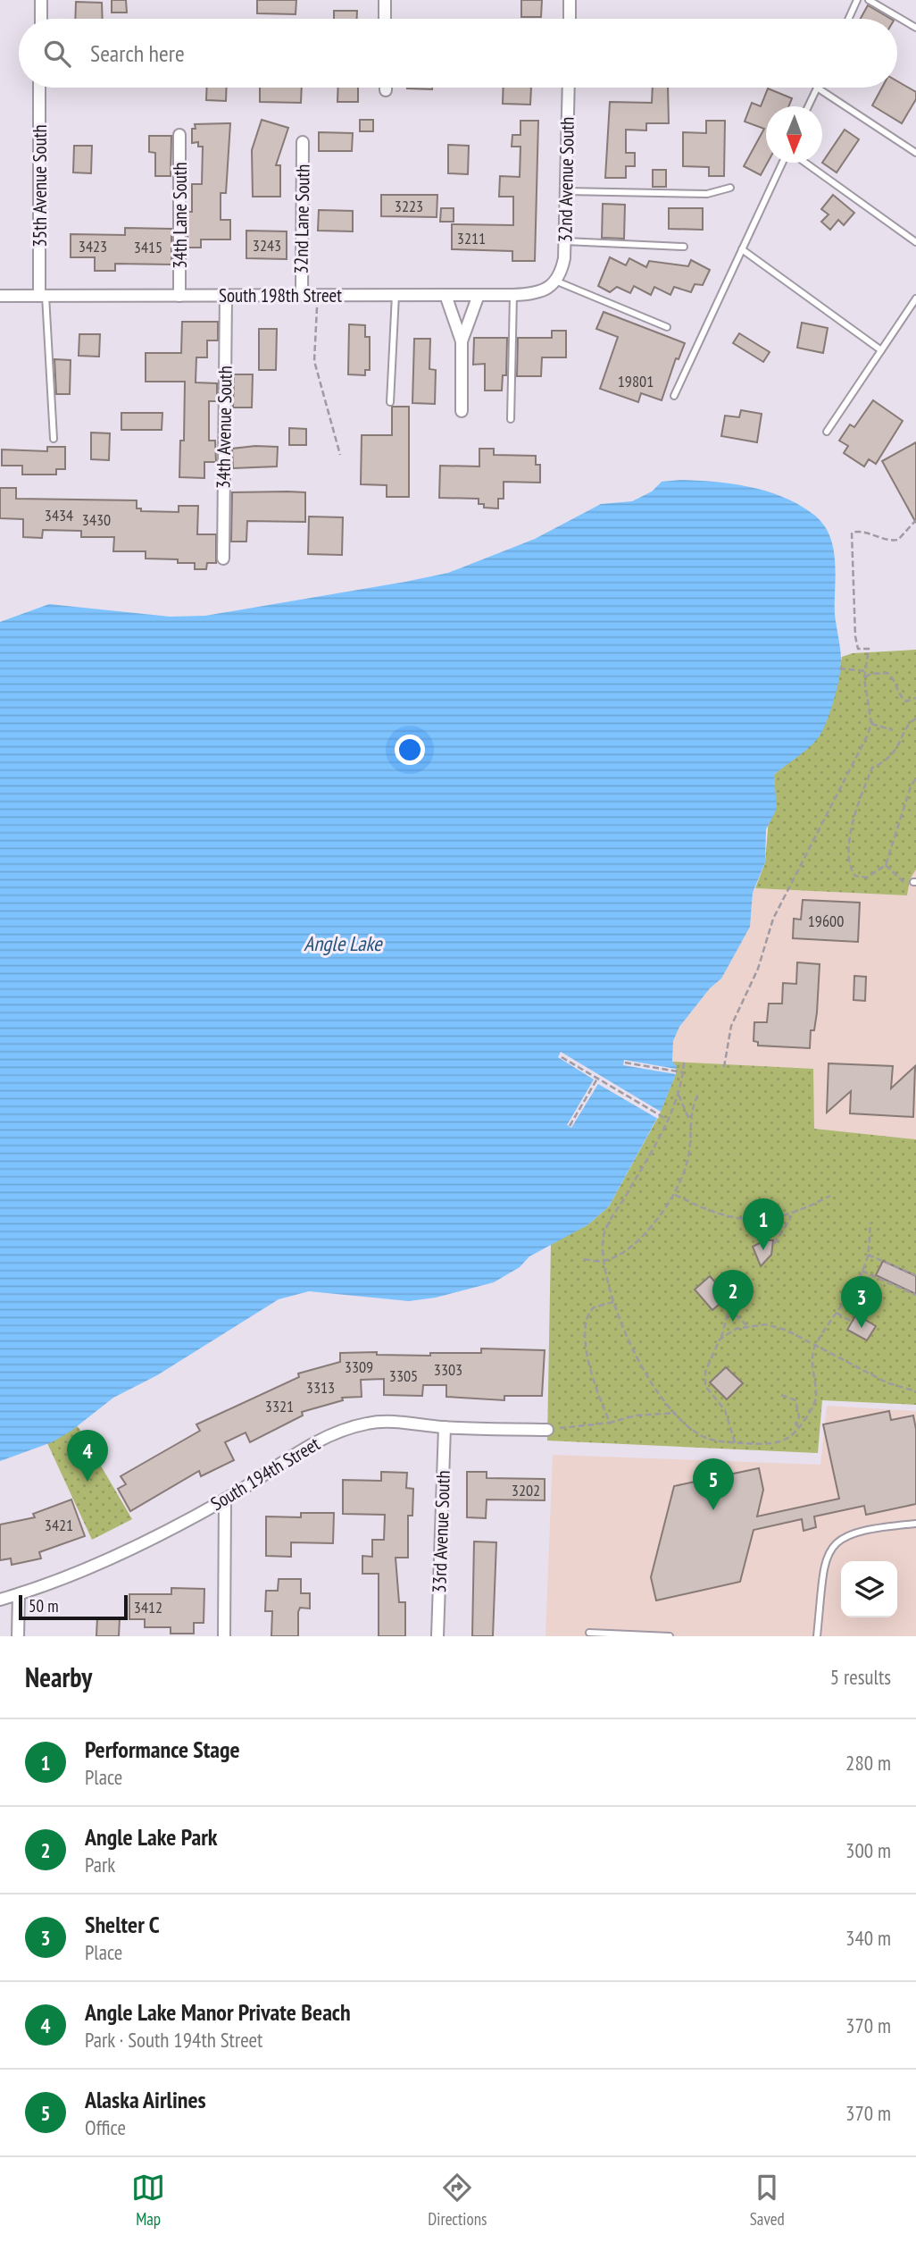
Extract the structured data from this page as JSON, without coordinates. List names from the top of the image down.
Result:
{
  "streets": {
    "street": [
      "32nd Avenue South",
      "35th Avenue South",
      "34th Lane South",
      "32nd Lane South",
      "South 198th Street",
      "34th Avenue South",
      "South 194th Street",
      "33rd Avenue South"
    ]
  },
  "crossings": [
    ["32nd Avenue South", "South 198th Street"],
    ["35th Avenue South", "South 198th Street"],
    ["34th Lane South", "South 198th Street"],
    ["32nd Lane South", "South 198th Street"],
    ["South 198th Street", "34th Avenue South"],
    ["South 194th Street", "33rd Avenue South"]
  ],
  "water": ["Angle Lake"],
  "house_numbers": [
    "3223",
    "3211",
    "3243",
    "3423",
    "3415",
    "19801",
    "3434",
    "3430",
    "19600",
    "3309",
    "3303",
    "3305",
    "3313",
    "3321",
    "3202",
    "3421",
    "3412"
  ],
  "scale_bar": "50 m",
  "north": "bottom",
  "page": {
    "search": "Search here",
    "pins": [
      "1",
      "2",
      "3",
      "4",
      "5"
    ],
    "scale": "50 m",
    "heading": ["Nearby", "5 results"],
    "list": [
      {
        "mark": "1",
        "name": "Performance Stage",
        "note": "Place",
        "value": "280 m"
      },
      {
        "mark": "2",
        "name": "Angle Lake Park",
        "note": "Park",
        "value": "300 m"
      },
      {
        "mark": "3",
        "name": "Shelter C",
        "note": "Place",
        "value": "340 m"
      },
      {
        "mark": "4",
        "name": "Angle Lake Manor Private Beach",
        "note": "Park · South 194th Street",
        "value": "370 m"
      },
      {
        "mark": "5",
        "name": "Alaska Airlines",
        "note": "Office",
        "value": "370 m"
      }
    ],
    "nav": ["Map", "Directions", "Saved"]
  }
}
